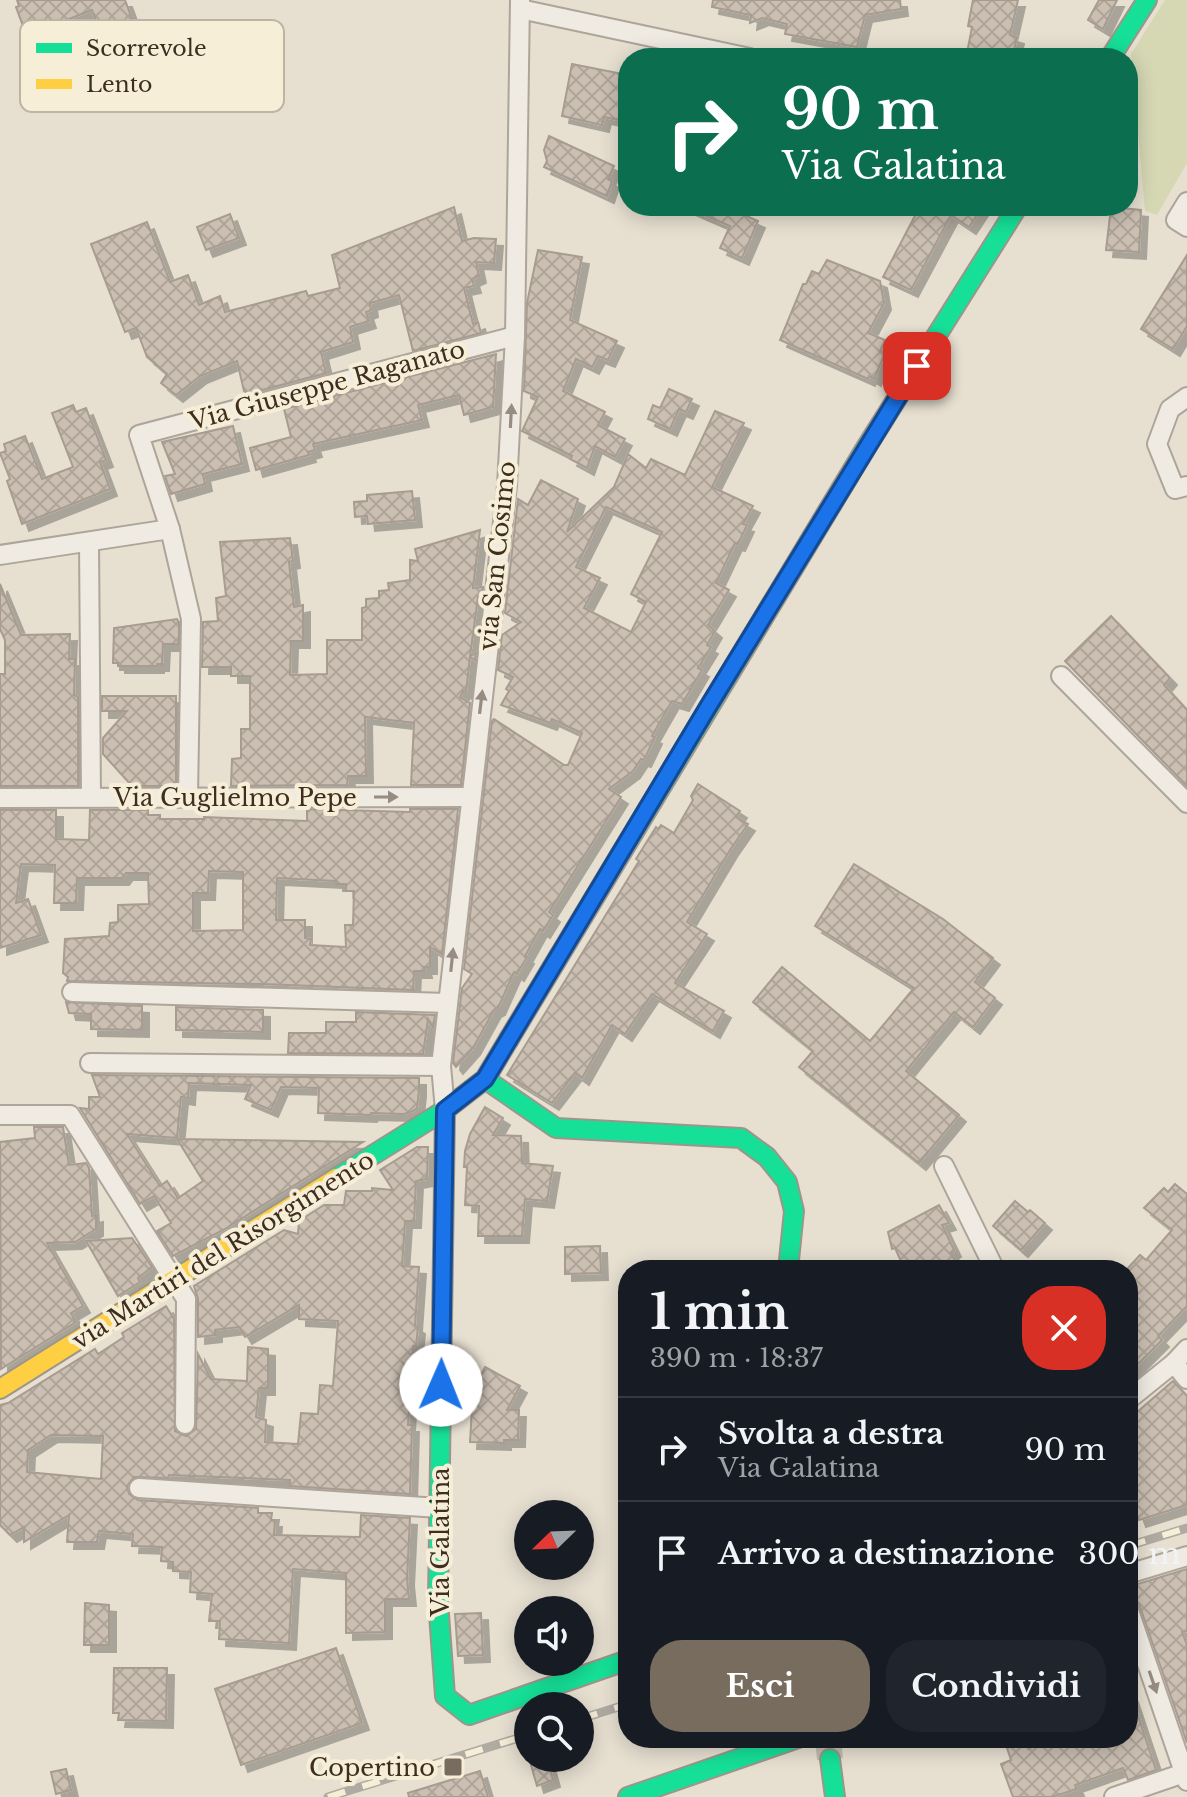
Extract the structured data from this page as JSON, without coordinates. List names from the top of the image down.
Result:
{
  "streets": {
    "street": [
      "Via Giuseppe Raganato",
      "via San Cosimo",
      "Via Guglielmo Pepe",
      "via Martiri del Risorgimento",
      "Via Galatina"
    ]
  },
  "crossings": [
    ["Via Giuseppe Raganato", "via San Cosimo"],
    ["via San Cosimo", "Via Guglielmo Pepe"],
    ["via San Cosimo", "via Martiri del Risorgimento"],
    ["via San Cosimo", "Via Galatina"],
    ["via Martiri del Risorgimento", "Via Galatina"]
  ],
  "one_way": ["via San Cosimo", "Via Guglielmo Pepe"],
  "places": {
    "transit": ["Copertino"]
  },
  "legend": ["Scorrevole", "Lento"],
  "north": "bottom left",
  "page": {
    "turn": ["90 m", "Via Galatina"],
    "heading": ["1 min", "390 m · 18:37"],
    "list": [
      {
        "name": "Svolta a destra",
        "note": "Via Galatina",
        "value": "90 m"
      },
      {
        "name": "Arrivo a destinazione",
        "value": "300 m"
      }
    ],
    "buttons": ["Esci", "Condividi"]
  }
}
